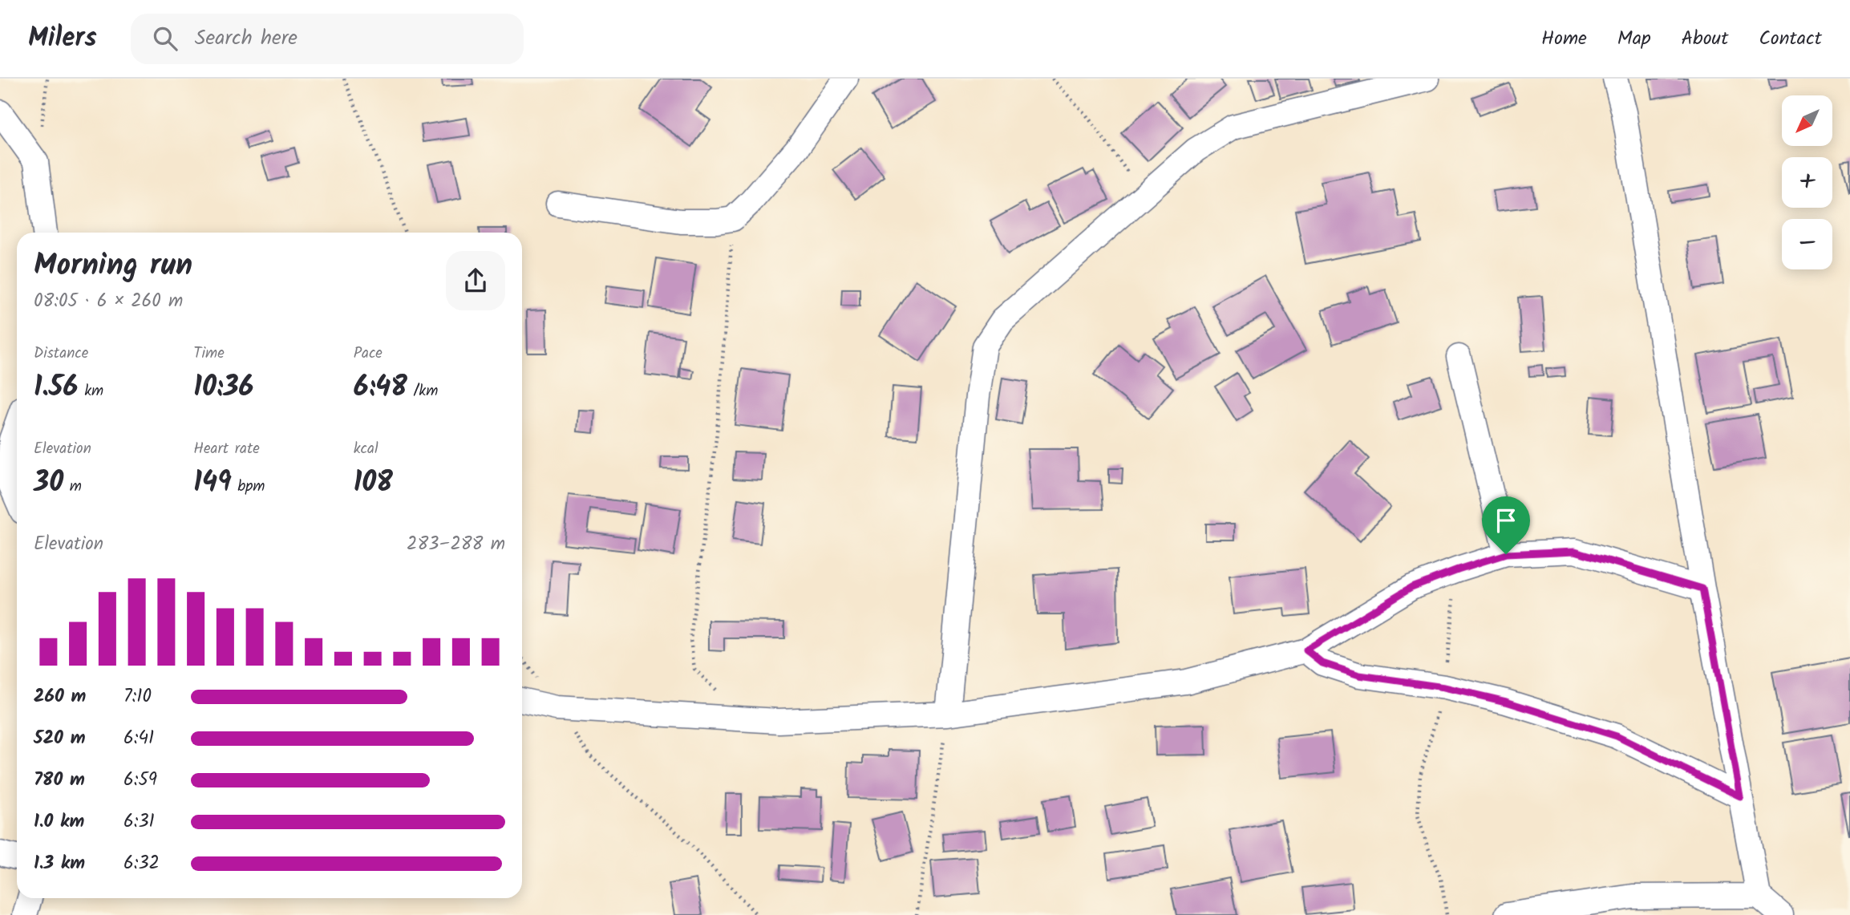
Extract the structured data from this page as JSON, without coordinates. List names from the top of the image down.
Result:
{
  "north": "bottom left",
  "page": {
    "header": "Milers",
    "search": "Search here",
    "nav": [
      "Home",
      "Map",
      "About",
      "Contact"
    ],
    "map_buttons": ["+", "−"],
    "heading": ["Morning run", "08:05 · 6 × 260 m"],
    "stats": [
      ["Distance", "1.56 km"],
      ["Time", "10:36"],
      ["Pace", "6:48 /km"],
      ["Elevation", "30 m"],
      ["Heart rate", "149 bpm"],
      ["kcal", "108"]
    ],
    "chart": ["Elevation", "283–288 m"],
    "list": [
      {
        "name": "260 m",
        "note": "7:10"
      },
      {
        "name": "520 m",
        "note": "6:41"
      },
      {
        "name": "780 m",
        "note": "6:59"
      },
      {
        "name": "1.0 km",
        "note": "6:31"
      },
      {
        "name": "1.3 km",
        "note": "6:32"
      }
    ]
  }
}
